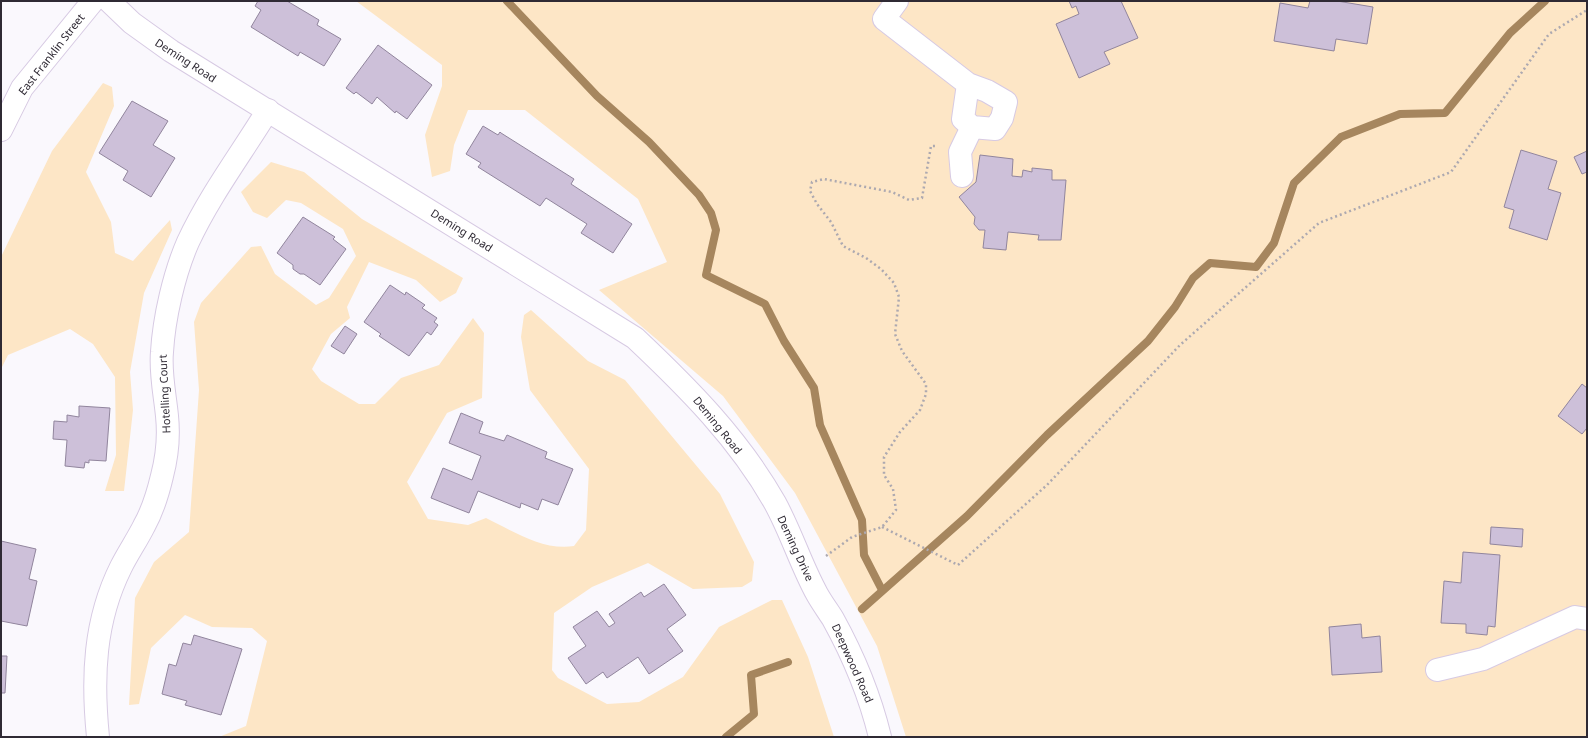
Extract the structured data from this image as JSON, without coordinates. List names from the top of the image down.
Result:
{
  "streets": {
    "street": [
      "East Franklin Street",
      "Deming Road",
      "Hotelling Court",
      "Deming Drive",
      "Deepwood Road"
    ]
  },
  "crossings": [
    ["Deming Road", "Hotelling Court"],
    ["Deming Road", "Deming Drive"],
    ["Deming Drive", "Deepwood Road"]
  ]
}
